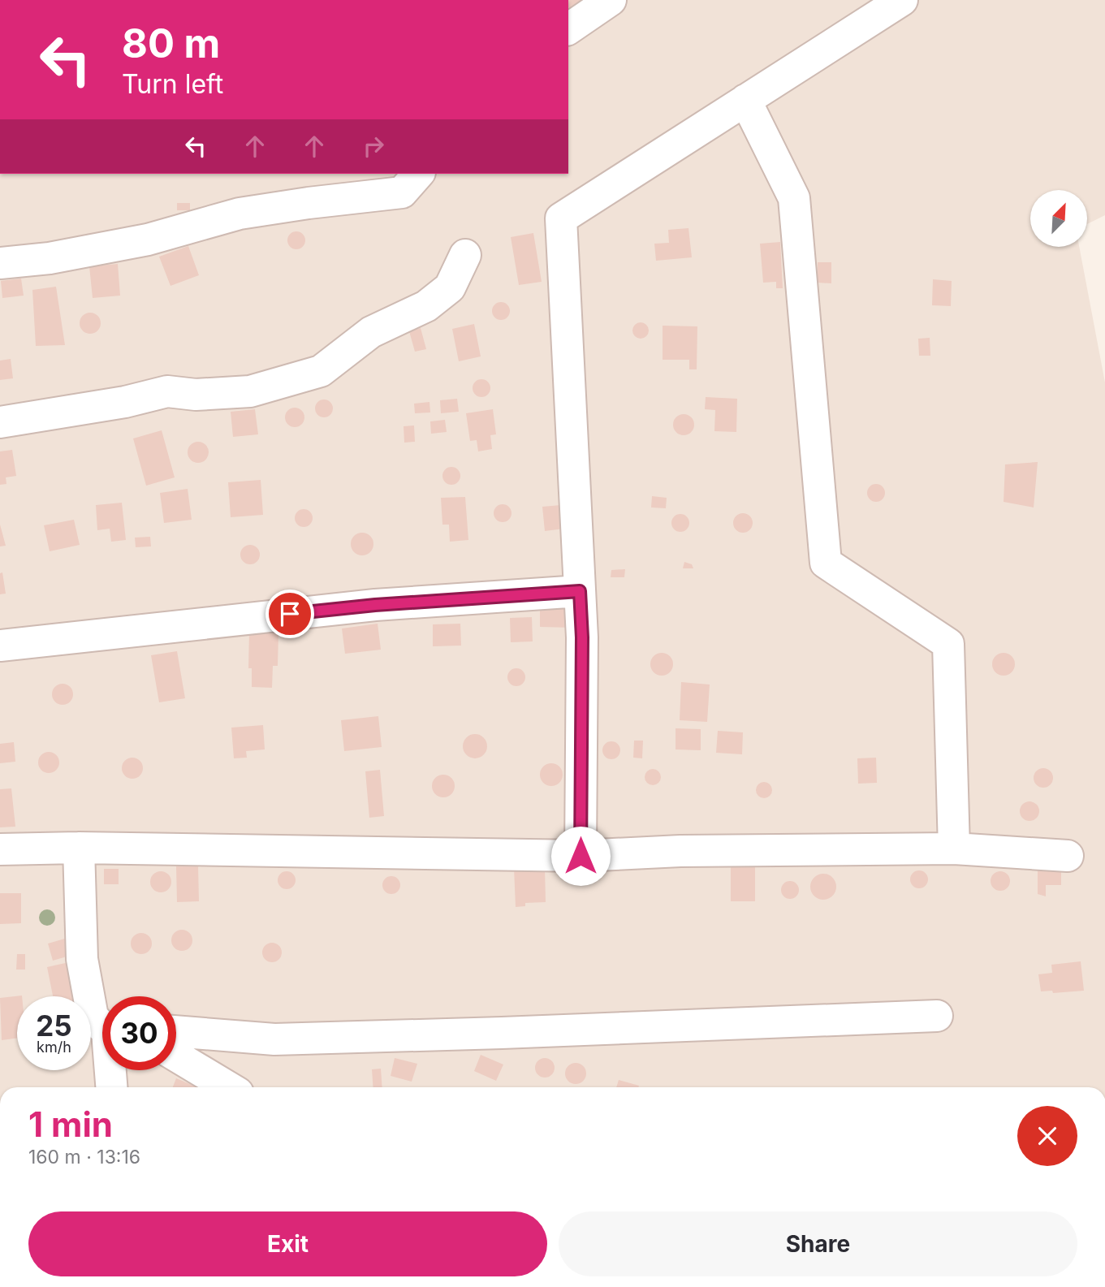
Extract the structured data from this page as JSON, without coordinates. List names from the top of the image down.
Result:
{
  "north": "top right",
  "page": {
    "turn": ["80 m", "Turn left"],
    "speed": "25 km/h",
    "limit": "30",
    "heading": ["1 min", "160 m · 13:16"],
    "buttons": ["Exit", "Share"]
  }
}
